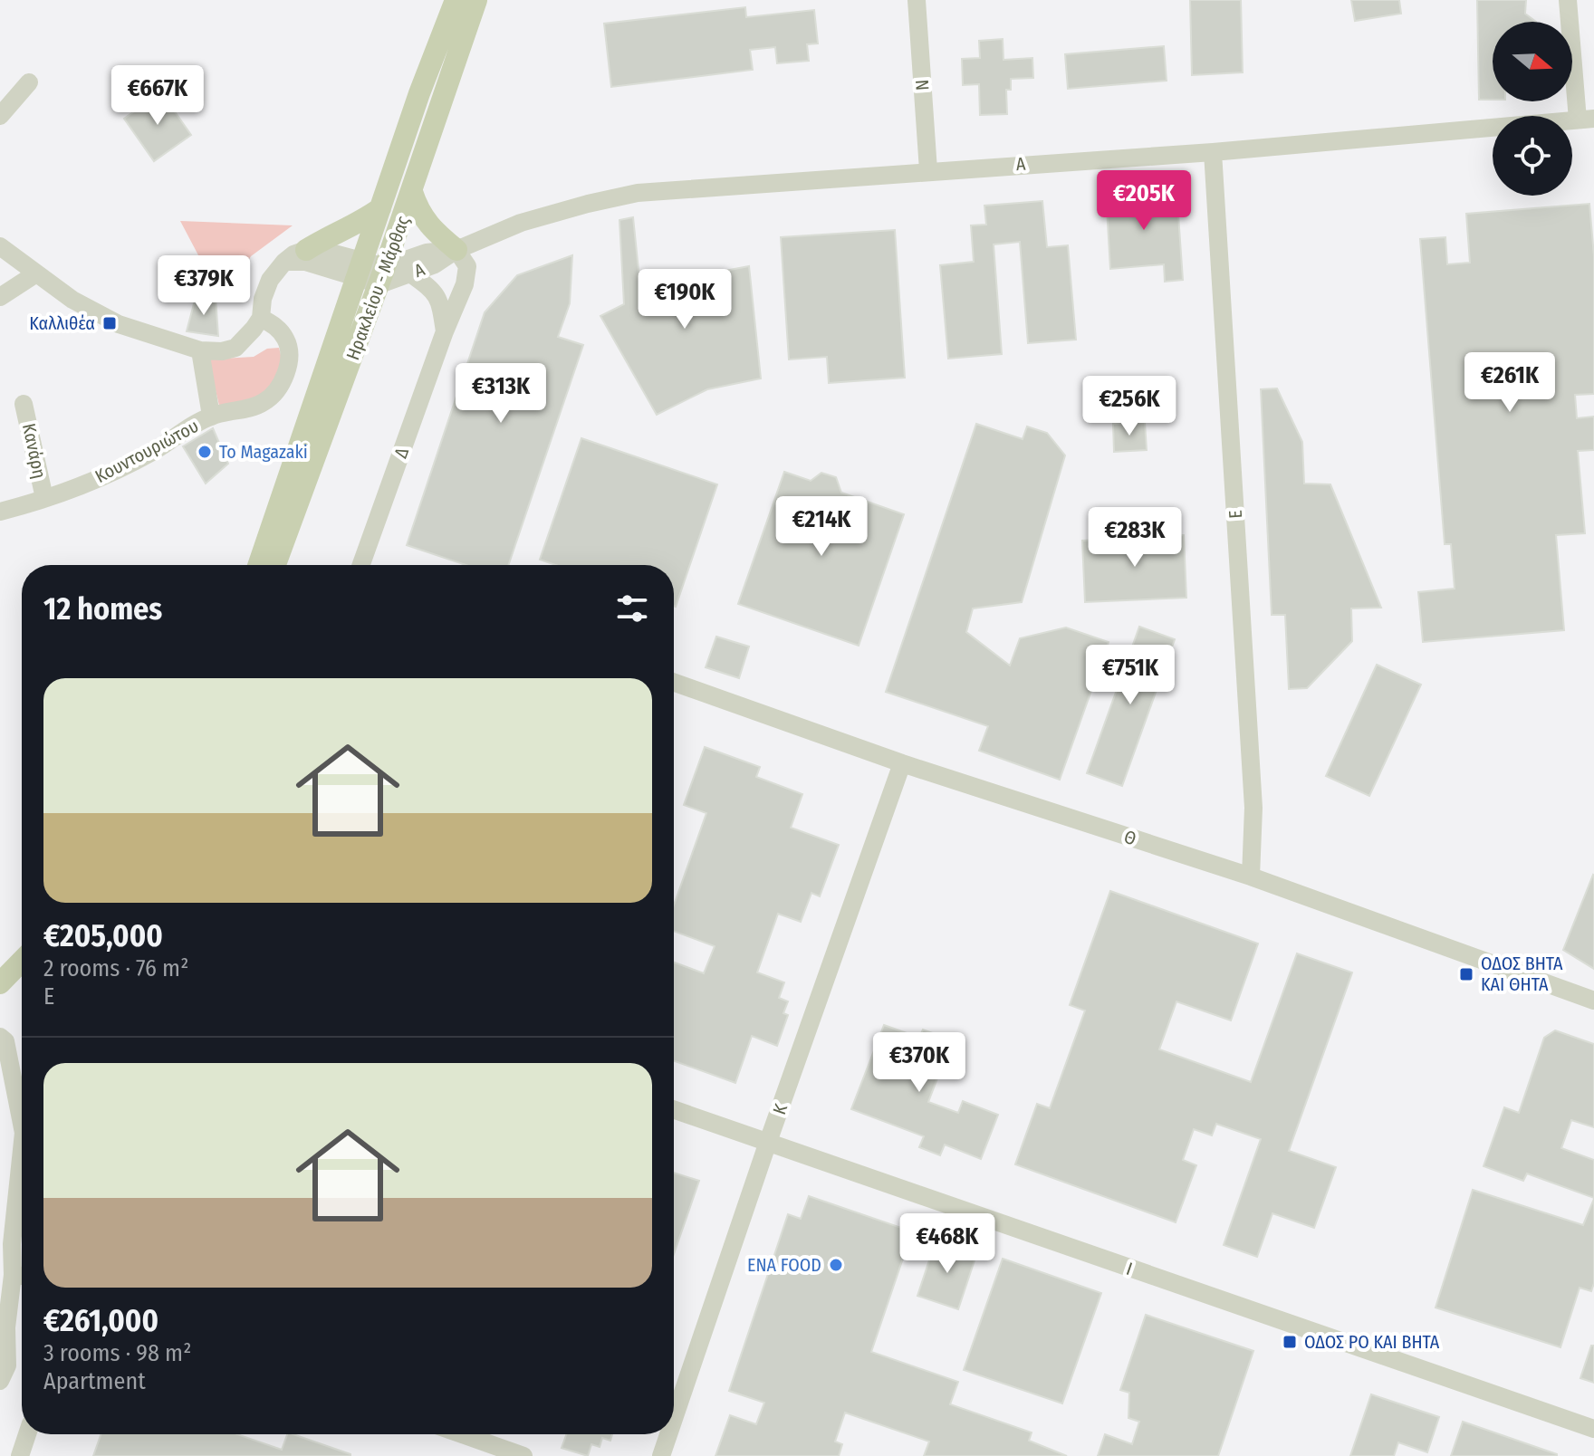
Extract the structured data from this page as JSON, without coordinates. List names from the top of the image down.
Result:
{
  "streets": {
    "main road": ["Ηρακλείου - Μάρθας"],
    "street": [
      "Ν",
      "Α",
      "Κανάρη",
      "Κουντουριώτου",
      "Δ",
      "Ε",
      "Θ",
      "Κ",
      "Ι"
    ]
  },
  "crossings": [
    ["Ν", "Α"],
    ["Α", "Ηρακλείου - Μάρθας"],
    ["Α", "Δ"],
    ["Α", "Ε"],
    ["Κανάρη", "Κουντουριώτου"],
    ["Ε", "Θ"],
    ["Θ", "Κ"],
    ["Κ", "Ι"]
  ],
  "places": {
    "transit": ["Καλλιθέα", "ΟΔΟΣ ΒΗΤΑ ΚΑΙ ΘΗΤΑ", "ΟΔΟΣ ΡΟ ΚΑΙ ΒΗΤΑ"],
    "other": ["To Magazaki", "ENA FOOD"]
  },
  "north": "right",
  "page": {
    "price": [
      "€667K",
      "€205K",
      "€379K",
      "€190K",
      "€261K",
      "€313K",
      "€256K",
      "€214K",
      "€283K",
      "€751K",
      "€370K",
      "€468K"
    ],
    "heading": "12 homes",
    "list": [
      {
        "name": "€205,000",
        "note": "2 rooms · 76 m² · Ε"
      },
      {
        "name": "€261,000",
        "note": "3 rooms · 98 m² · Apartment"
      }
    ]
  }
}
